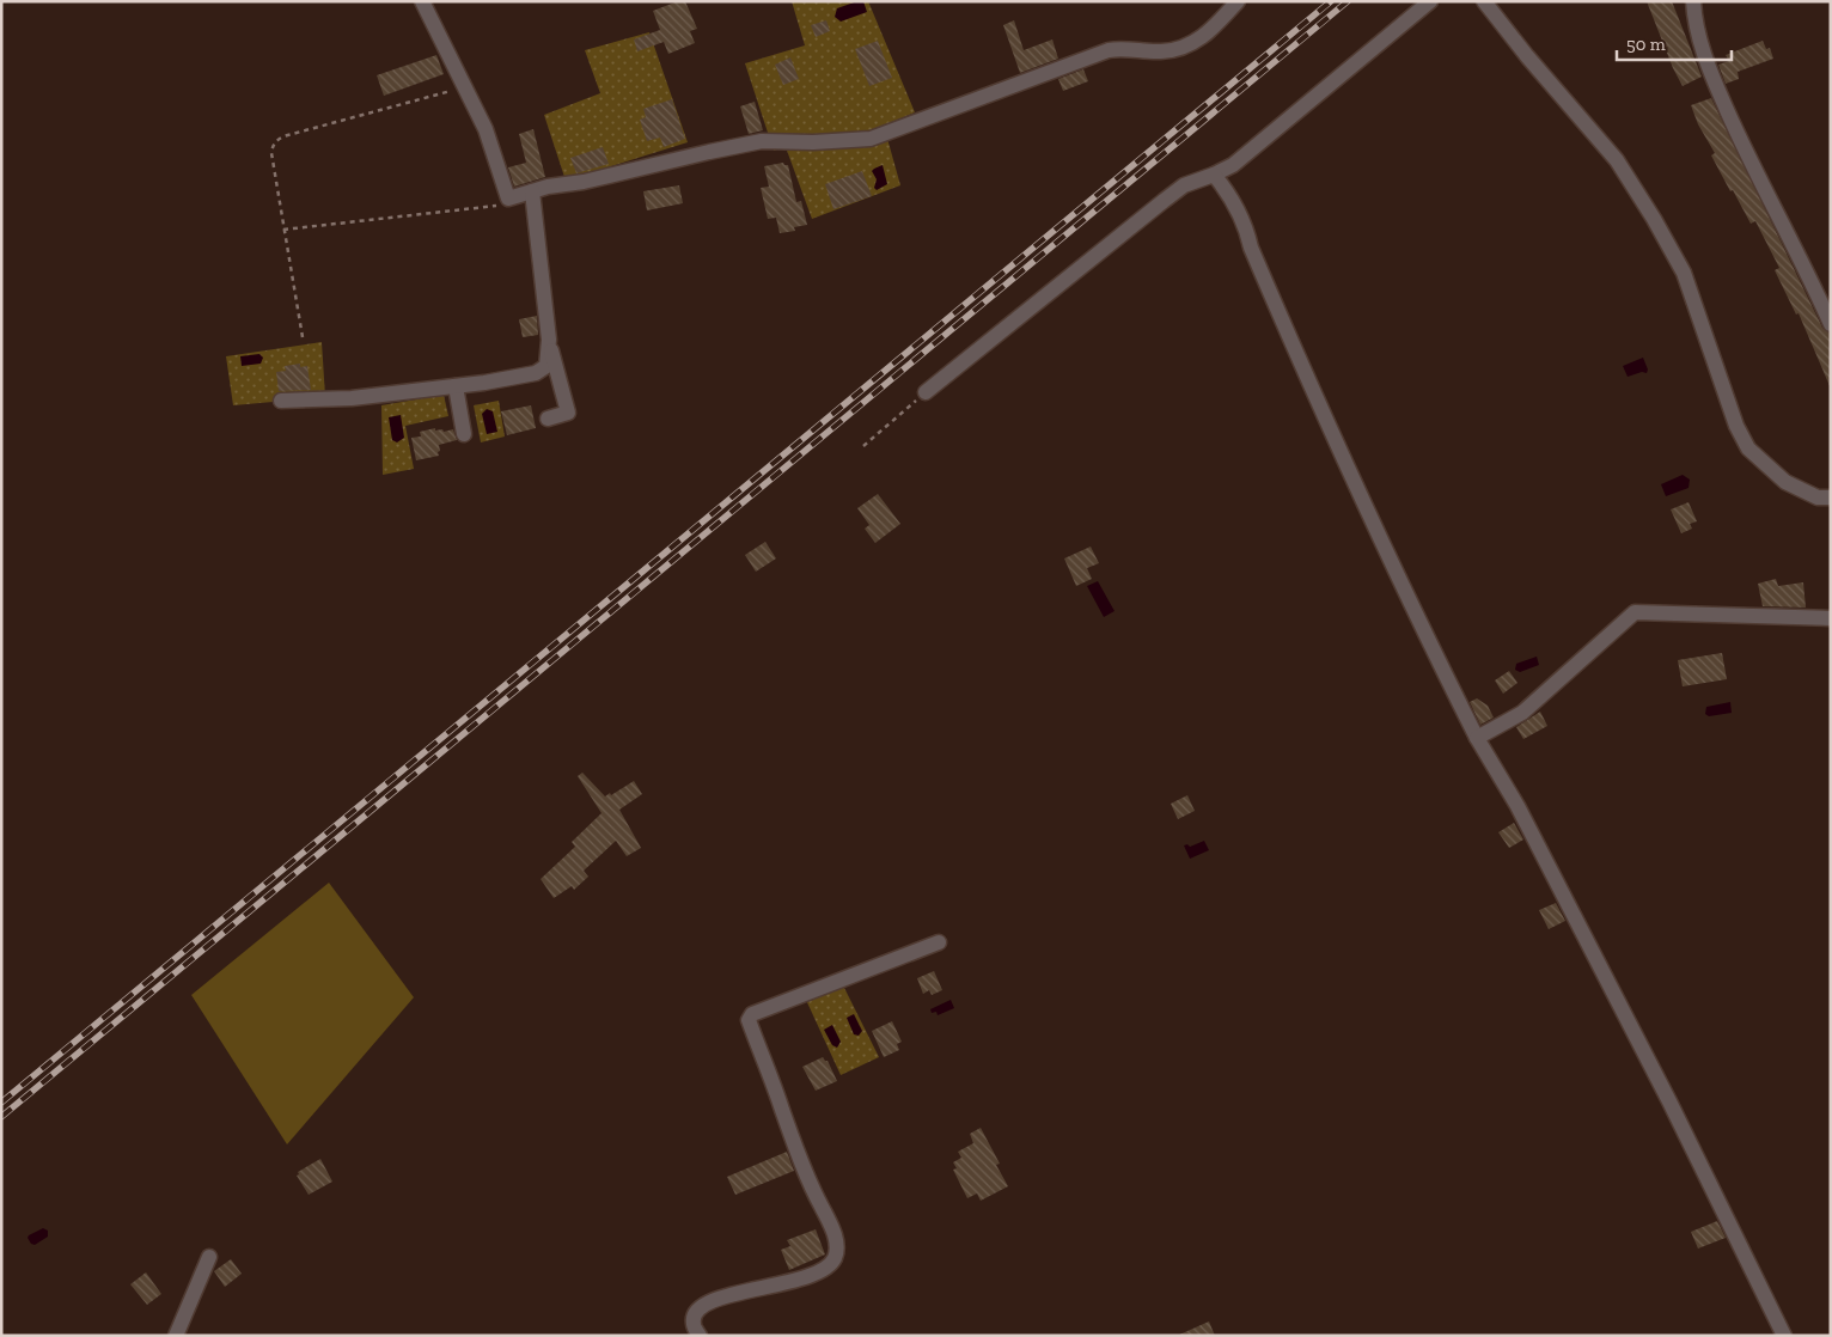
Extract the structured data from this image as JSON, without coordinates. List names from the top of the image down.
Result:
{
  "scale_bar": "50 m"
}
